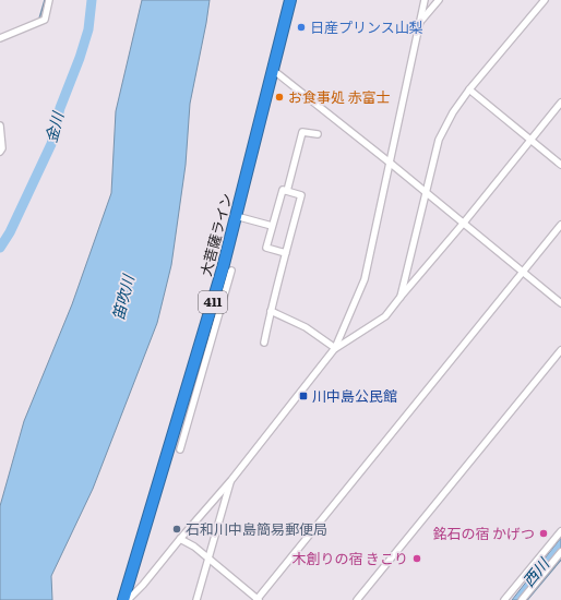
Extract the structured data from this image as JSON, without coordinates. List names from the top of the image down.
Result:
{
  "streets": {
    "highway": ["大菩薩ライン", "411"]
  },
  "water": ["金川", "笛吹川", "西川"],
  "places": {
    "other": [
      "日産プリンス山梨",
      "お食事処 赤富士",
      "石和川中島簡易郵便局",
      "銘石の宿 かげつ",
      "木創りの宿 きこり"
    ],
    "transit": ["川中島公民館"]
  }
}
